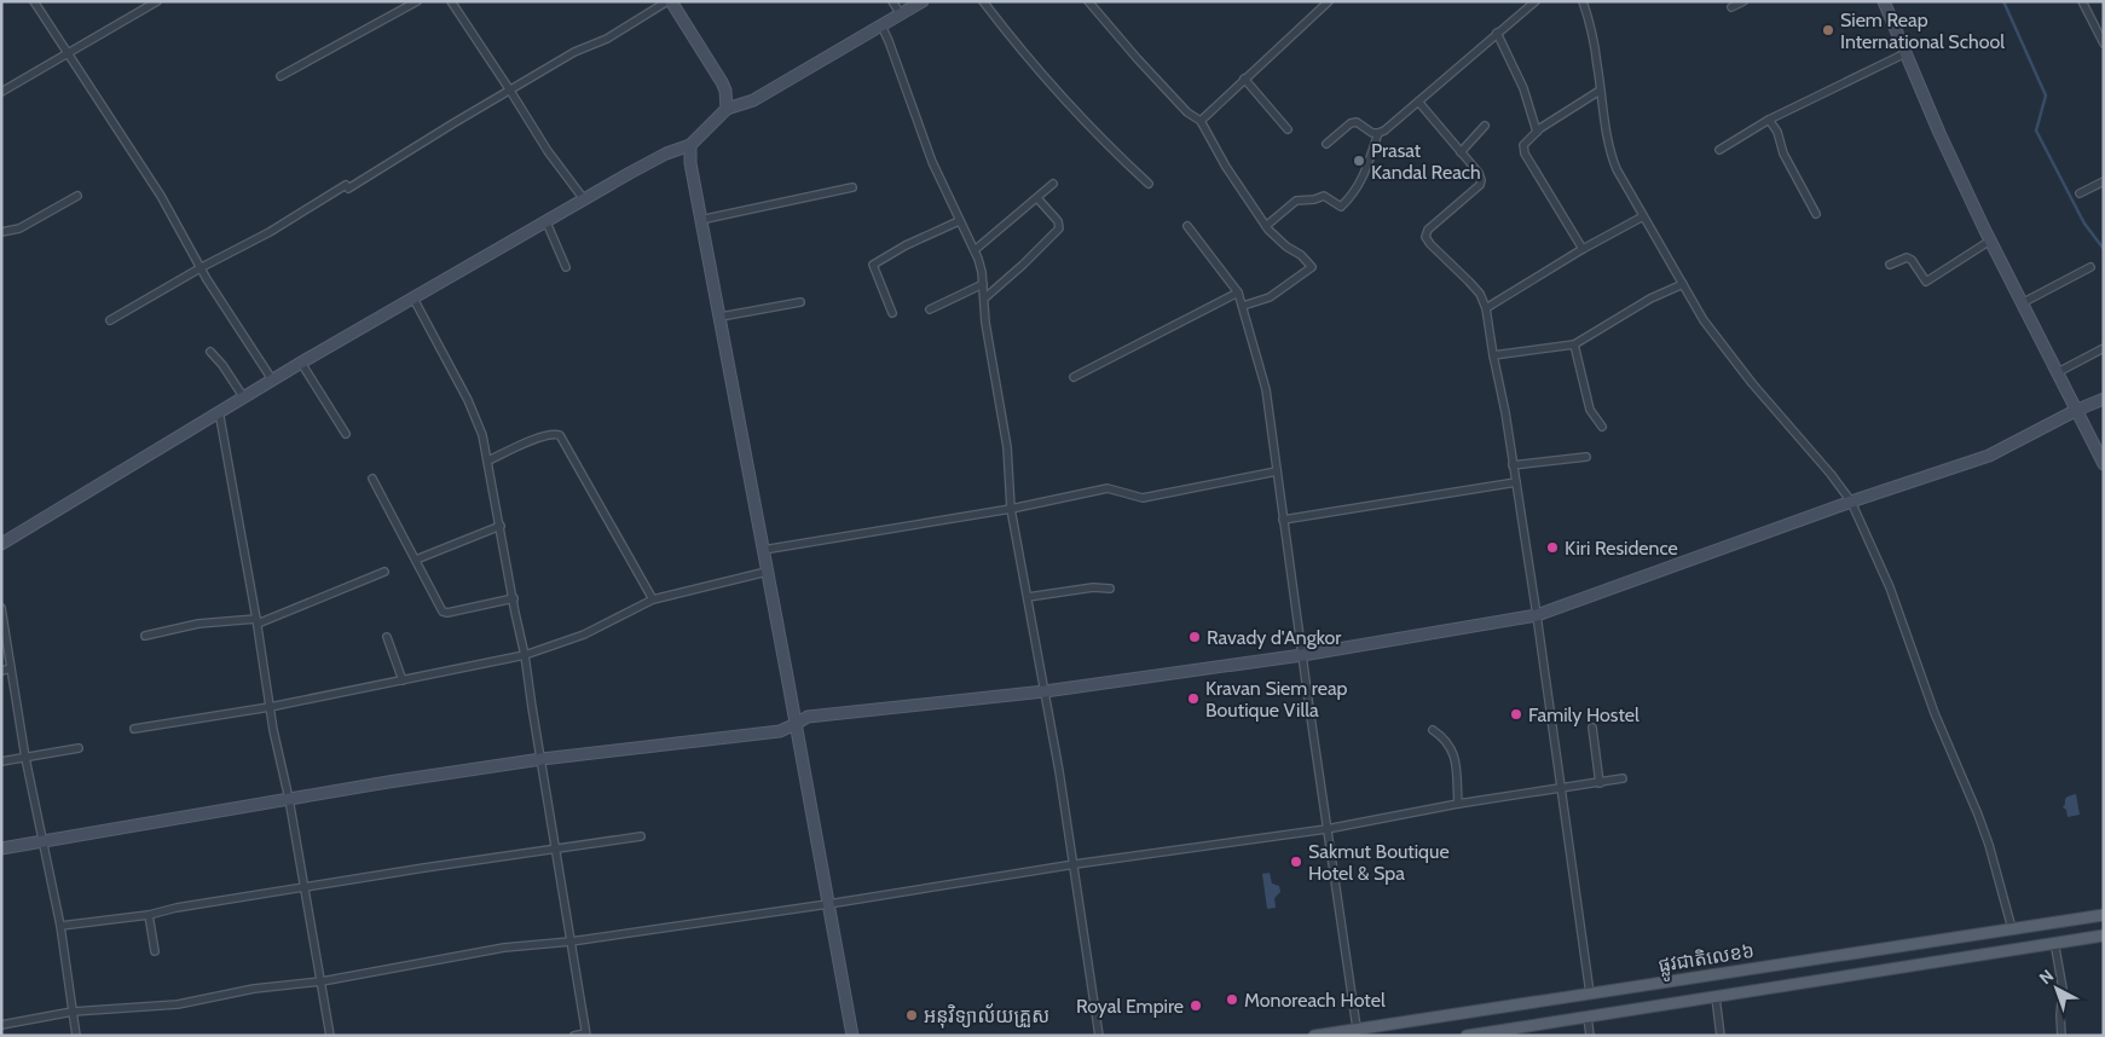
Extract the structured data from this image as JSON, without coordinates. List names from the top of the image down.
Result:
{
  "streets": {
    "main road": ["ផ្លូវជាតិលេខ៦"]
  },
  "places": [
    "Siem Reap International School",
    "Prasat Kandal Reach",
    "Kiri Residence",
    "Ravady d'Angkor",
    "Kravan Siem reap Boutique Villa",
    "Family Hostel",
    "Sakmut Boutique Hotel & Spa",
    "Monoreach Hotel",
    "Royal Empire",
    "អនុវិទ្យាល័យគ្រួស"
  ],
  "north": "top left"
}
